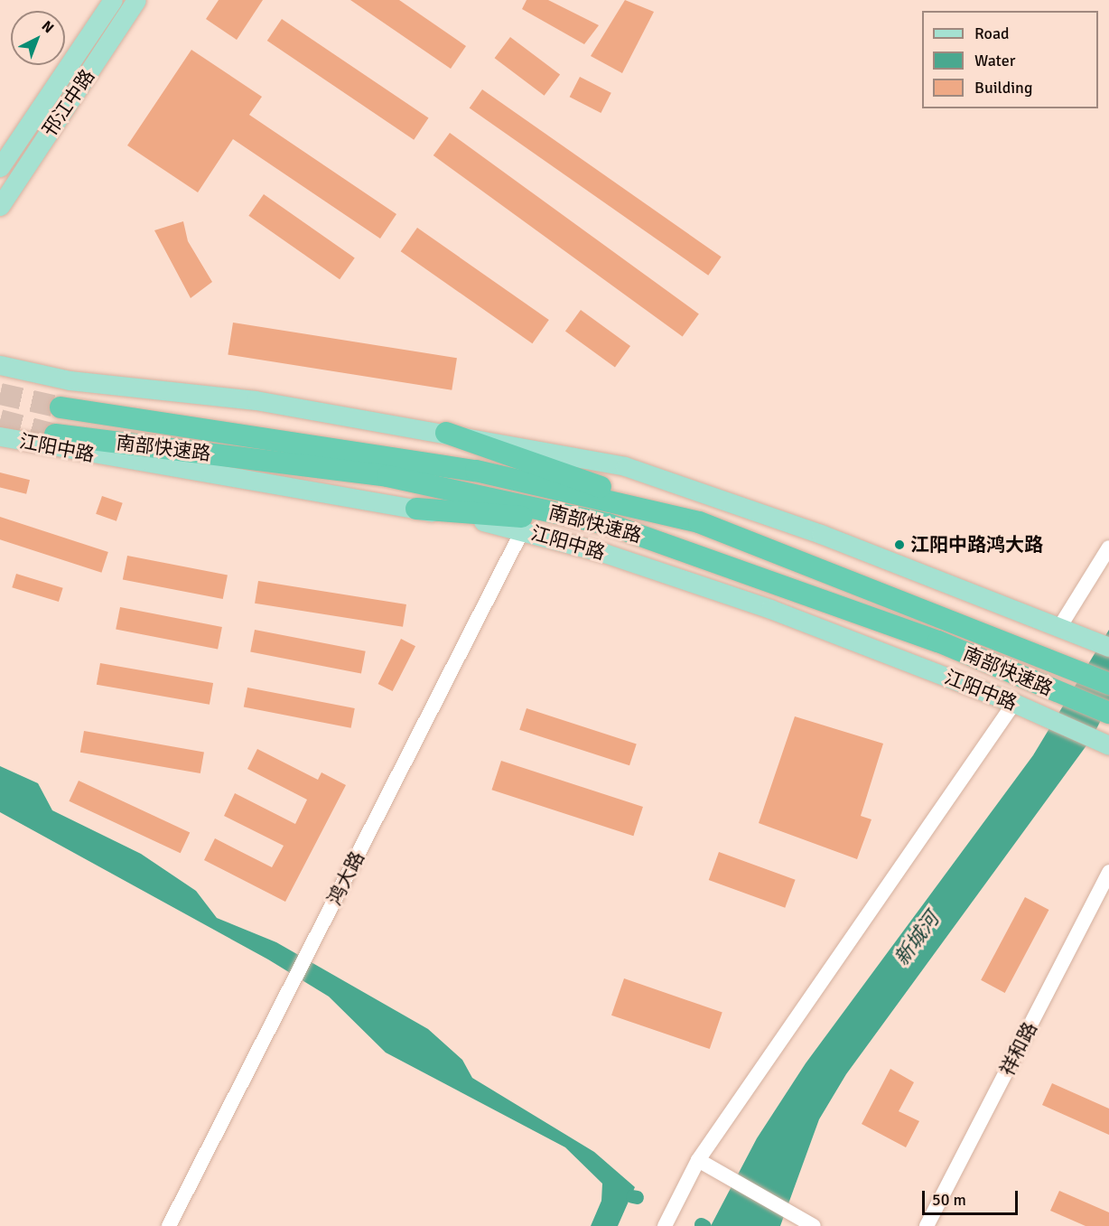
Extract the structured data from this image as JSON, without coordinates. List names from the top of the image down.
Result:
{
  "streets": {
    "highway": ["南部快速路"],
    "main road": ["邗江中路", "江阳中路"],
    "street": ["鸿大路", "祥和路"]
  },
  "crossings": [
    ["江阳中路", "南部快速路"],
    ["江阳中路", "鸿大路"]
  ],
  "water": ["新城河"],
  "places": ["江阳中路鸿大路"],
  "legend": ["Road", "Water", "Building"],
  "scale_bar": "50 m",
  "north": "top right"
}
